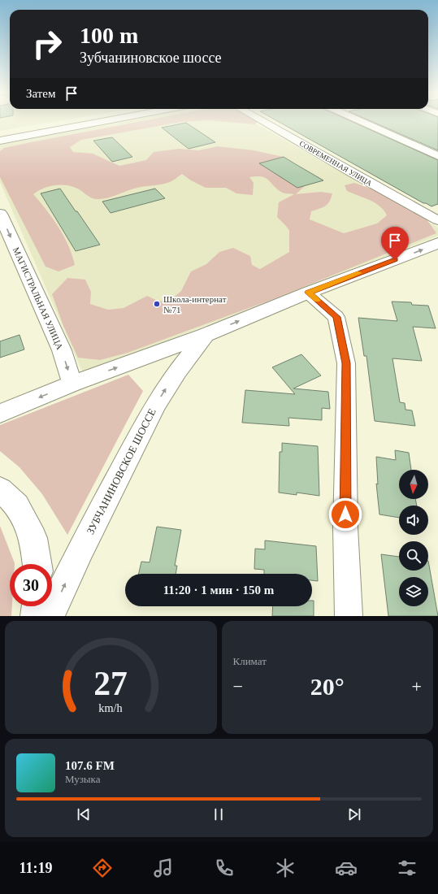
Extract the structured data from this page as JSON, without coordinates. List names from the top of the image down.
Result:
{
  "streets": {
    "main road": ["МАГИСТРАЛЬНАЯ УЛИЦА", "ЗУБЧАНИНОВСКОЕ ШОССЕ"],
    "street": ["СОВРЕМЕННАЯ УЛИЦА"]
  },
  "crossings": [
    ["МАГИСТРАЛЬНАЯ УЛИЦА", "ЗУБЧАНИНОВСКОЕ ШОССЕ"]
  ],
  "one_way": ["МАГИСТРАЛЬНАЯ УЛИЦА"],
  "places": ["Школа-интернат №71"],
  "north": "bottom",
  "page": {
    "turn": ["100 m", "Зубчаниновское шоссе"],
    "then": "Затем",
    "limit": "30",
    "trip": "11:20 · 1 мин · 150 m",
    "tile": "Климат",
    "heat": ["−", "20°", "+"],
    "song": ["107.6 FM", "Музыка"],
    "tabs": "11:19",
    "gauge": ["27", "km/h"]
  }
}
